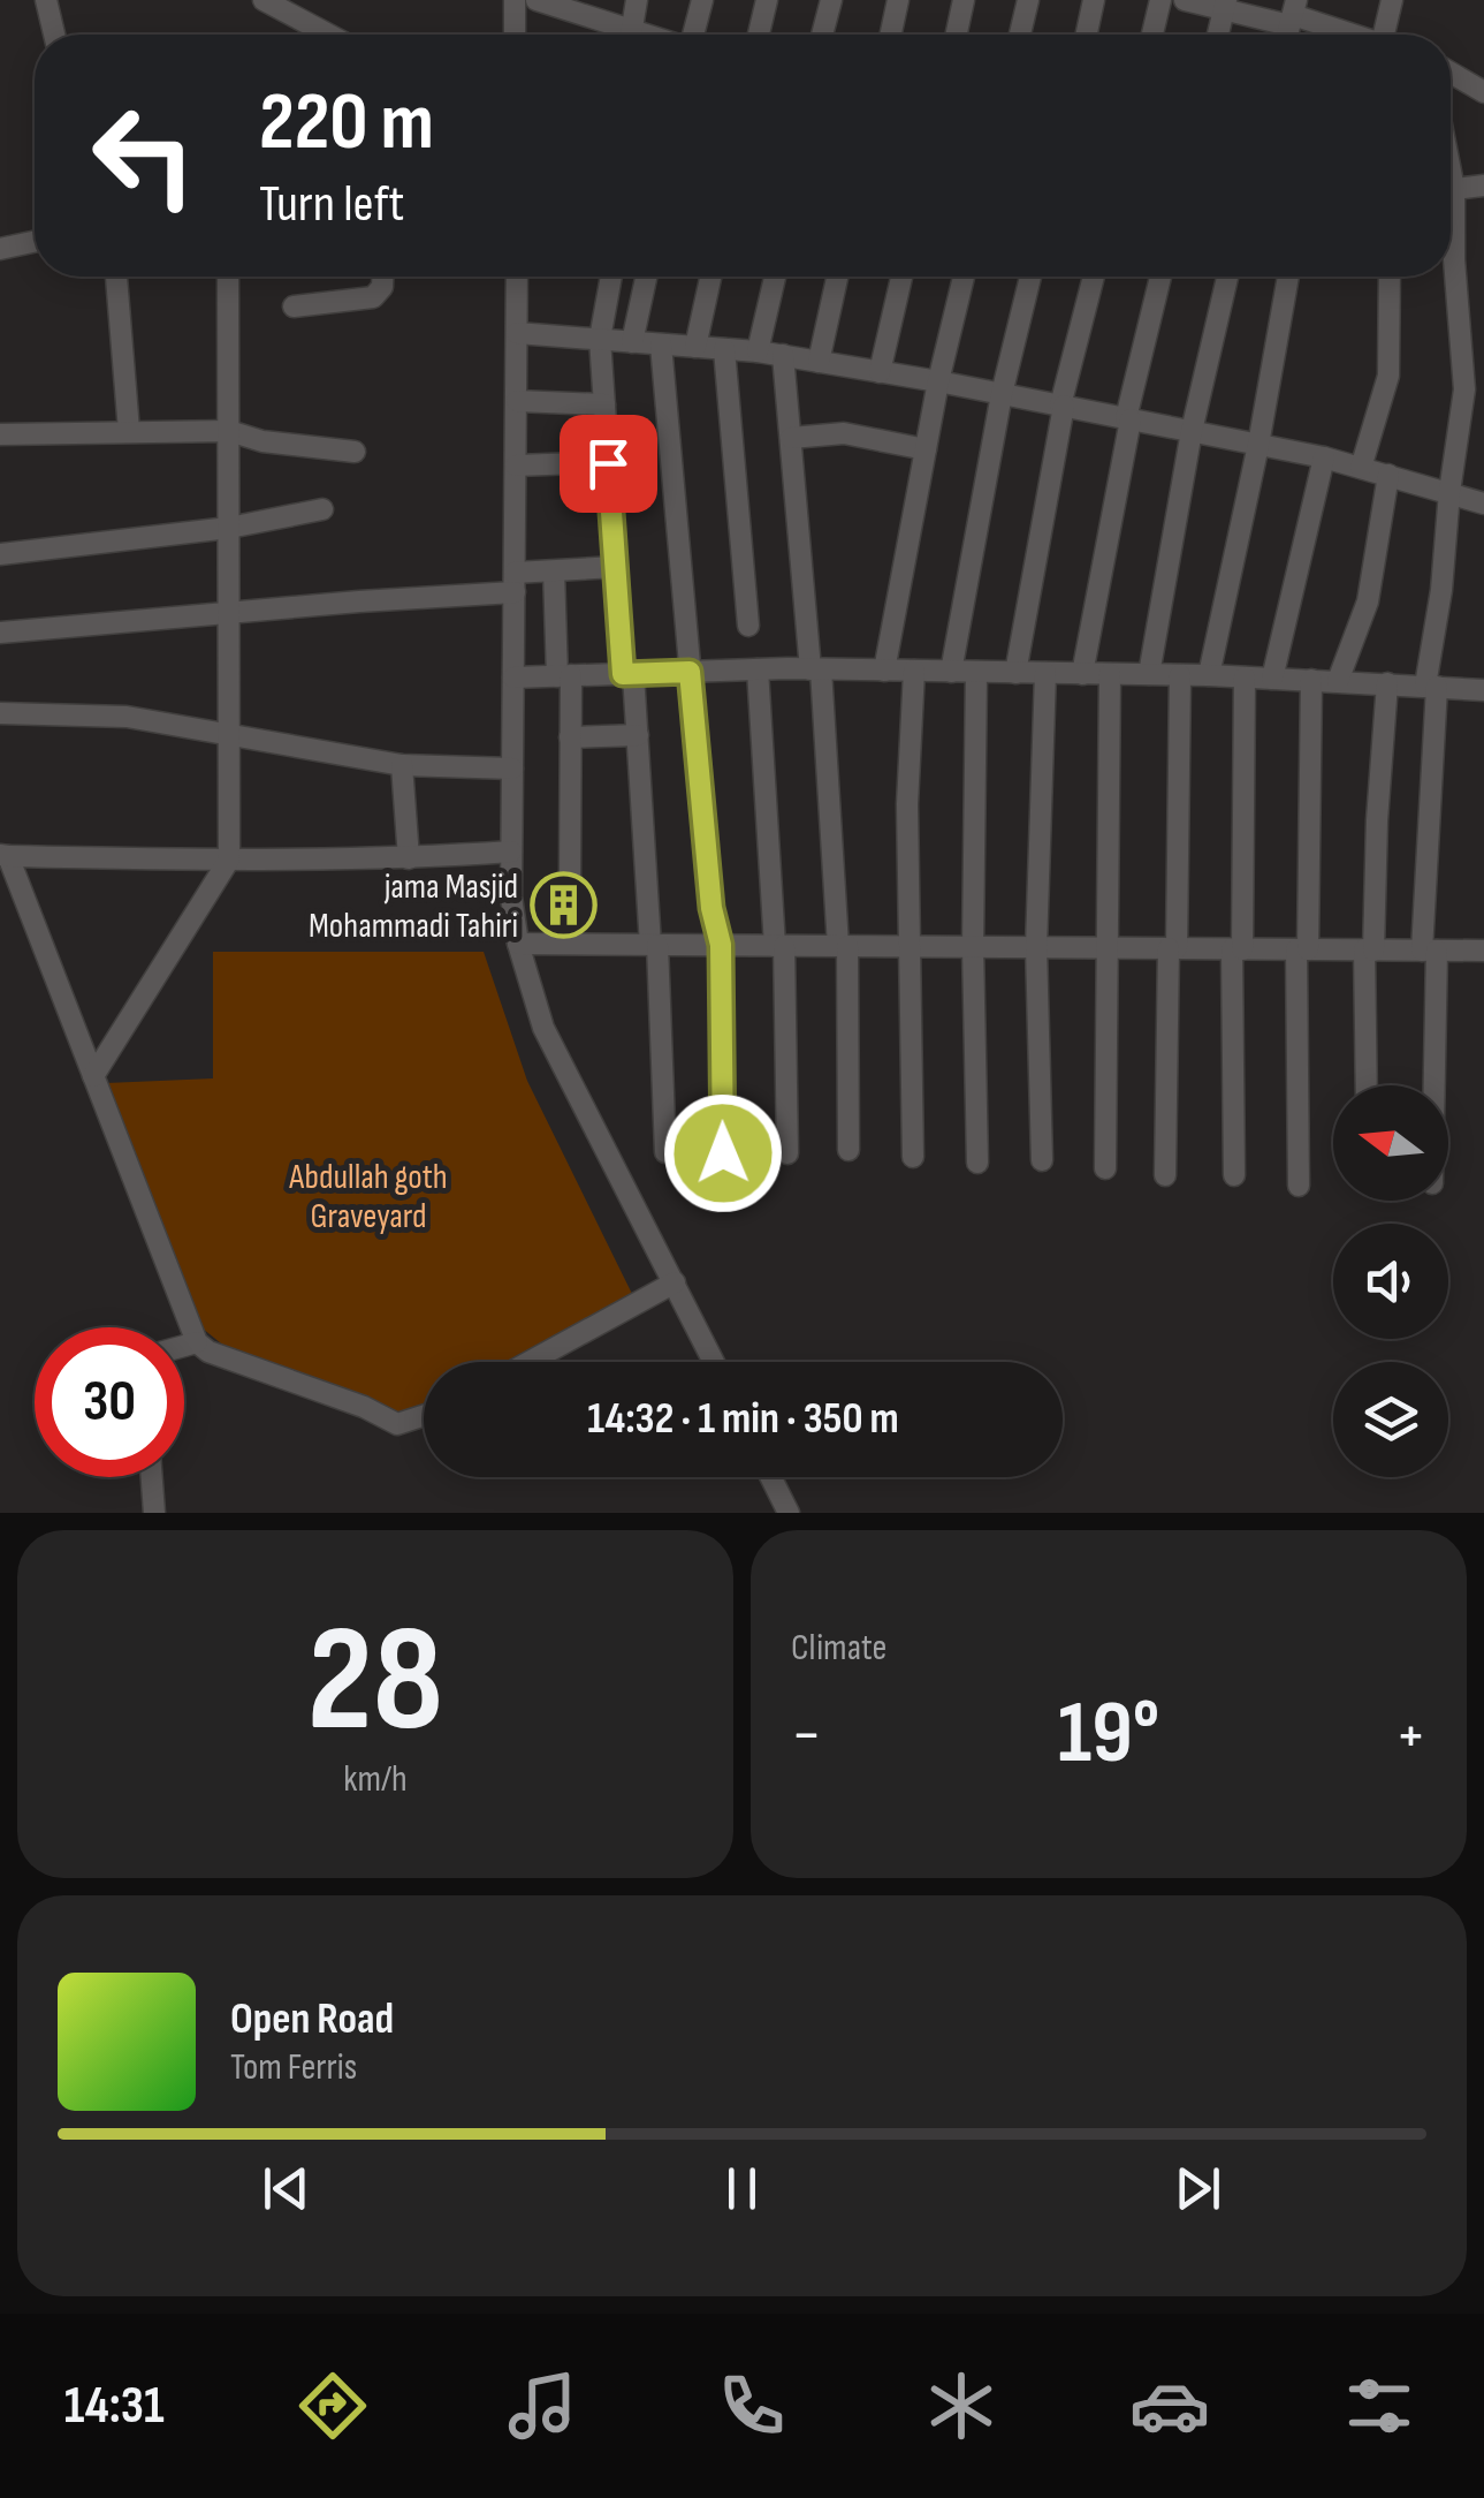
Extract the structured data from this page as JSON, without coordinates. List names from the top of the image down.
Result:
{
  "parks": ["Abdullah goth Graveyard"],
  "places": {
    "building": ["jama Masjid Mohammadi Tahiri"]
  },
  "north": "left",
  "page": {
    "turn": ["220 m", "Turn left"],
    "limit": "30",
    "trip": "14:32 · 1 min · 350 m",
    "tile": [
      ["28", "km/h"],
      "Climate"
    ],
    "heat": ["−", "19°", "+"],
    "song": ["Open Road", "Tom Ferris"],
    "tabs": "14:31"
  }
}
